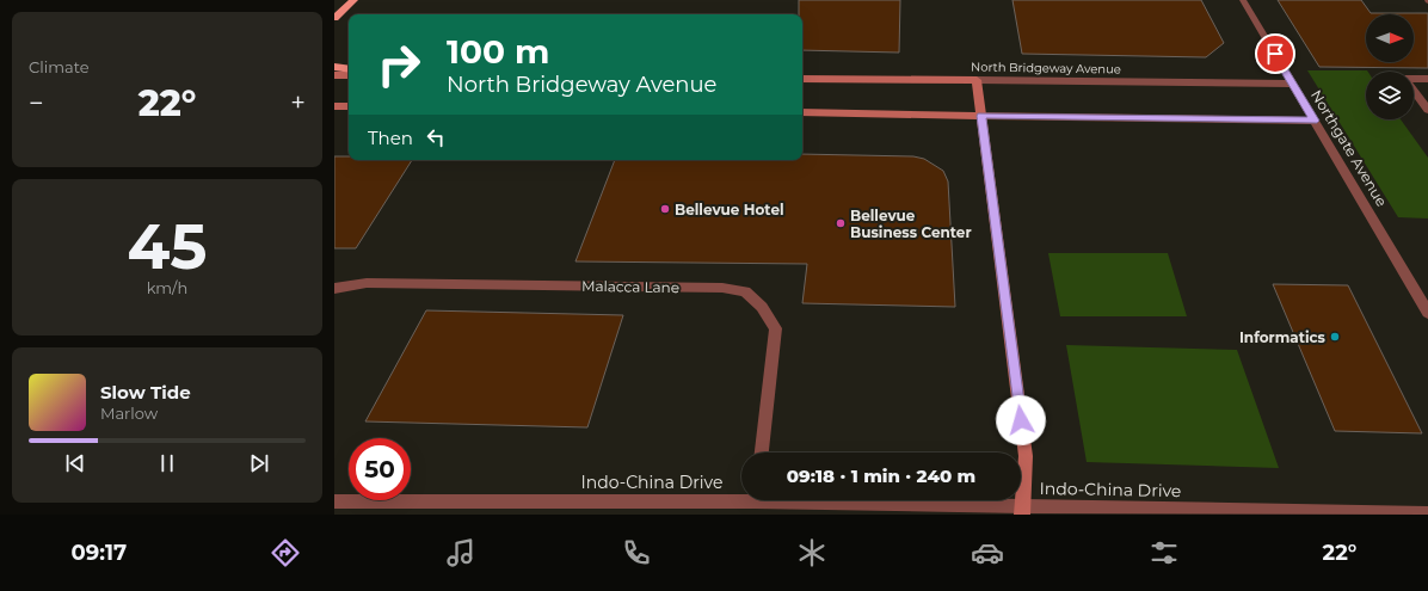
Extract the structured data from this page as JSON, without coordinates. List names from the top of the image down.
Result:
{
  "streets": {
    "main road": ["North Bridgeway Avenue"],
    "street": ["Northgate Avenue", "Malacca Lane", "Indo-China Drive"]
  },
  "crossings": [
    ["North Bridgeway Avenue", "Northgate Avenue"]
  ],
  "places": ["Bellevue Hotel", "Bellevue Business Center", "Informatics"],
  "north": "right",
  "page": {
    "tile": [
      "Climate",
      ["45", "km/h"]
    ],
    "turn": ["100 m", "North Bridgeway Avenue"],
    "heat": ["−", "22°", "+"],
    "then": "Then",
    "song": ["Slow Tide", "Marlow"],
    "limit": "50",
    "trip": "09:18 · 1 min · 240 m",
    "tabs": ["09:17", "22°"]
  }
}
